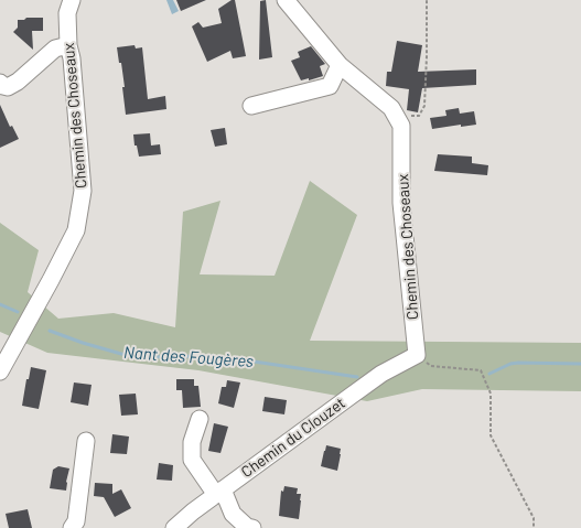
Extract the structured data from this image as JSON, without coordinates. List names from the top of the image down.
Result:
{
  "streets": {
    "street": ["Chemin des Choseaux", "Chemin du Clouzet"]
  },
  "crossings": [
    ["Chemin des Choseaux", "Chemin du Clouzet"]
  ],
  "water": ["Nant des Fougères"]
}
